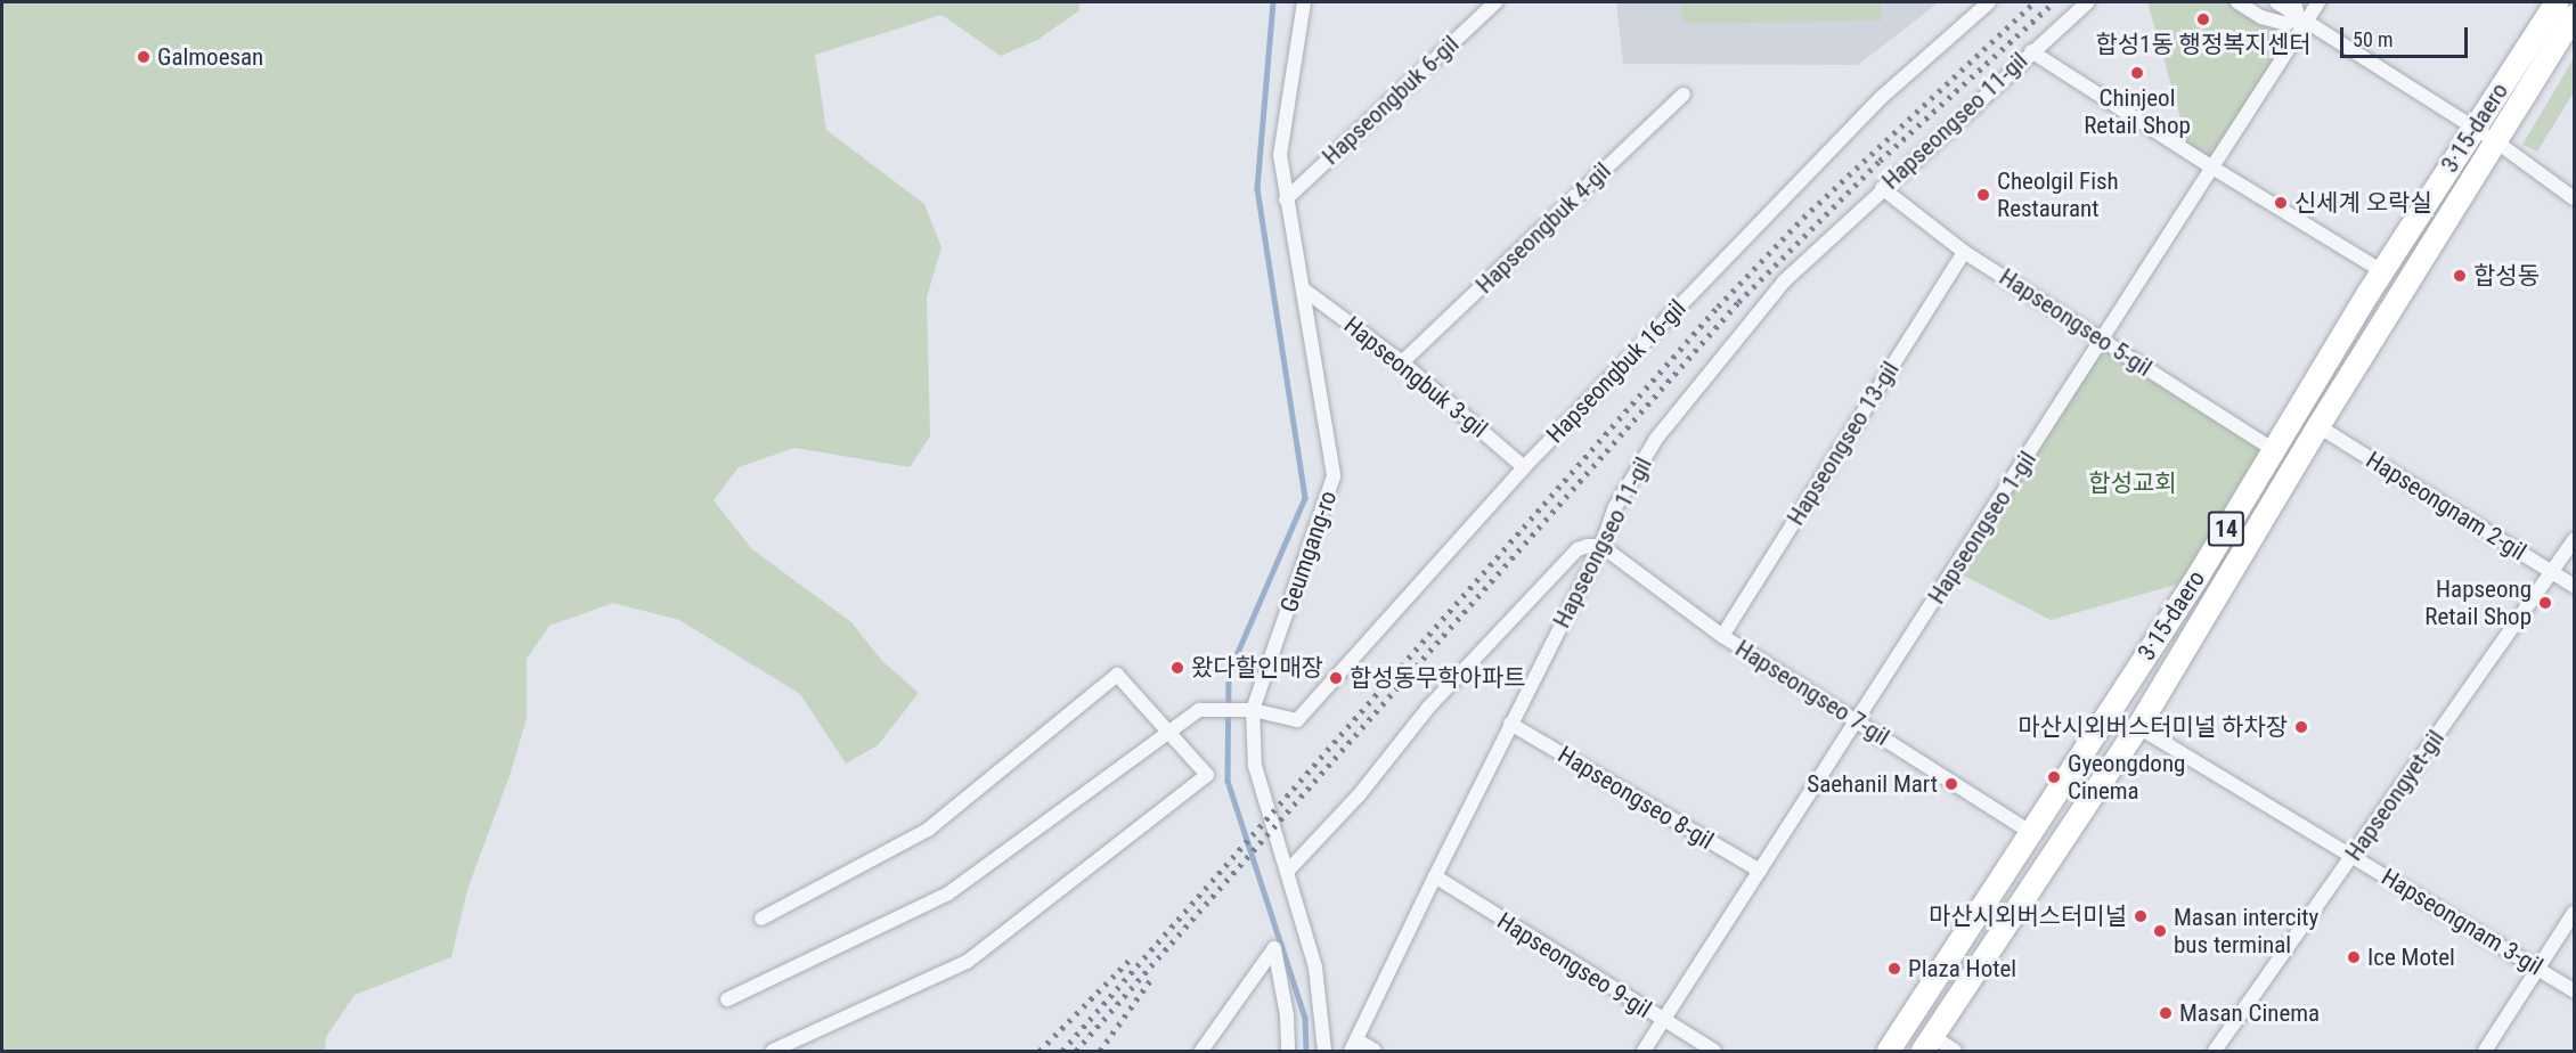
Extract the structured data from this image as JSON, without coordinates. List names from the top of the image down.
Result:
{
  "streets": {
    "main road": ["3·15-daero", "14"],
    "street": [
      "Hapseongbuk 6-gil",
      "Hapseongseo 11-gil",
      "Hapseongbuk 4-gil",
      "Hapseongseo 5-gil",
      "Hapseongbuk 16-gil",
      "Hapseongbuk 3-gil",
      "Hapseongseo 13-gil",
      "Hapseongnam 2-gil",
      "Hapseongseo 1-gil",
      "Geumgang-ro",
      "Hapseongseo 7-gil",
      "Hapseongyet-gil",
      "Hapseongseo 8-gil",
      "Hapseongnam 3-gil",
      "Hapseongseo 9-gil"
    ]
  },
  "crossings": [
    ["Hapseongbuk 6-gil", "Geumgang-ro"],
    ["Hapseongseo 11-gil", "Hapseongseo 5-gil"],
    ["Hapseongseo 11-gil", "Hapseongseo 7-gil"],
    ["Hapseongseo 11-gil", "Hapseongseo 8-gil"],
    ["Hapseongseo 11-gil", "Hapseongseo 9-gil"],
    ["3·15-daero", "Hapseongseo 5-gil"],
    ["3·15-daero", "Hapseongnam 2-gil"],
    ["3·15-daero", "Hapseongseo 7-gil"],
    ["3·15-daero", "Hapseongnam 3-gil"],
    ["Hapseongbuk 4-gil", "Hapseongbuk 3-gil"],
    ["Hapseongseo 5-gil", "Hapseongseo 13-gil"],
    ["Hapseongseo 5-gil", "Hapseongseo 1-gil"],
    ["Hapseongbuk 16-gil", "Hapseongbuk 3-gil"],
    ["Hapseongbuk 16-gil", "Geumgang-ro"],
    ["Hapseongbuk 3-gil", "Geumgang-ro"],
    ["Hapseongseo 13-gil", "Hapseongseo 7-gil"],
    ["Hapseongnam 2-gil", "Hapseongyet-gil"],
    ["Hapseongseo 1-gil", "Hapseongseo 7-gil"],
    ["Hapseongseo 1-gil", "Hapseongseo 8-gil"],
    ["Hapseongseo 1-gil", "Hapseongseo 9-gil"],
    ["Hapseongyet-gil", "Hapseongnam 3-gil"]
  ],
  "parks": ["합성교회"],
  "places": [
    "합성1동 행정복지센터",
    "Galmoesan",
    "Chinjeol Retail Shop",
    "Cheolgil Fish Restaurant",
    "신세계 오락실",
    "합성동",
    "Hapseong Retail Shop",
    "왔다할인매장",
    "합성동무학아파트",
    "마산시외버스터미널 하차장",
    "Gyeongdong Cinema",
    "Saehanil Mart",
    "마산시외버스터미널",
    "Masan intercity bus terminal",
    "Ice Motel",
    "Plaza Hotel",
    "Masan Cinema"
  ],
  "scale_bar": "50 m"
}
